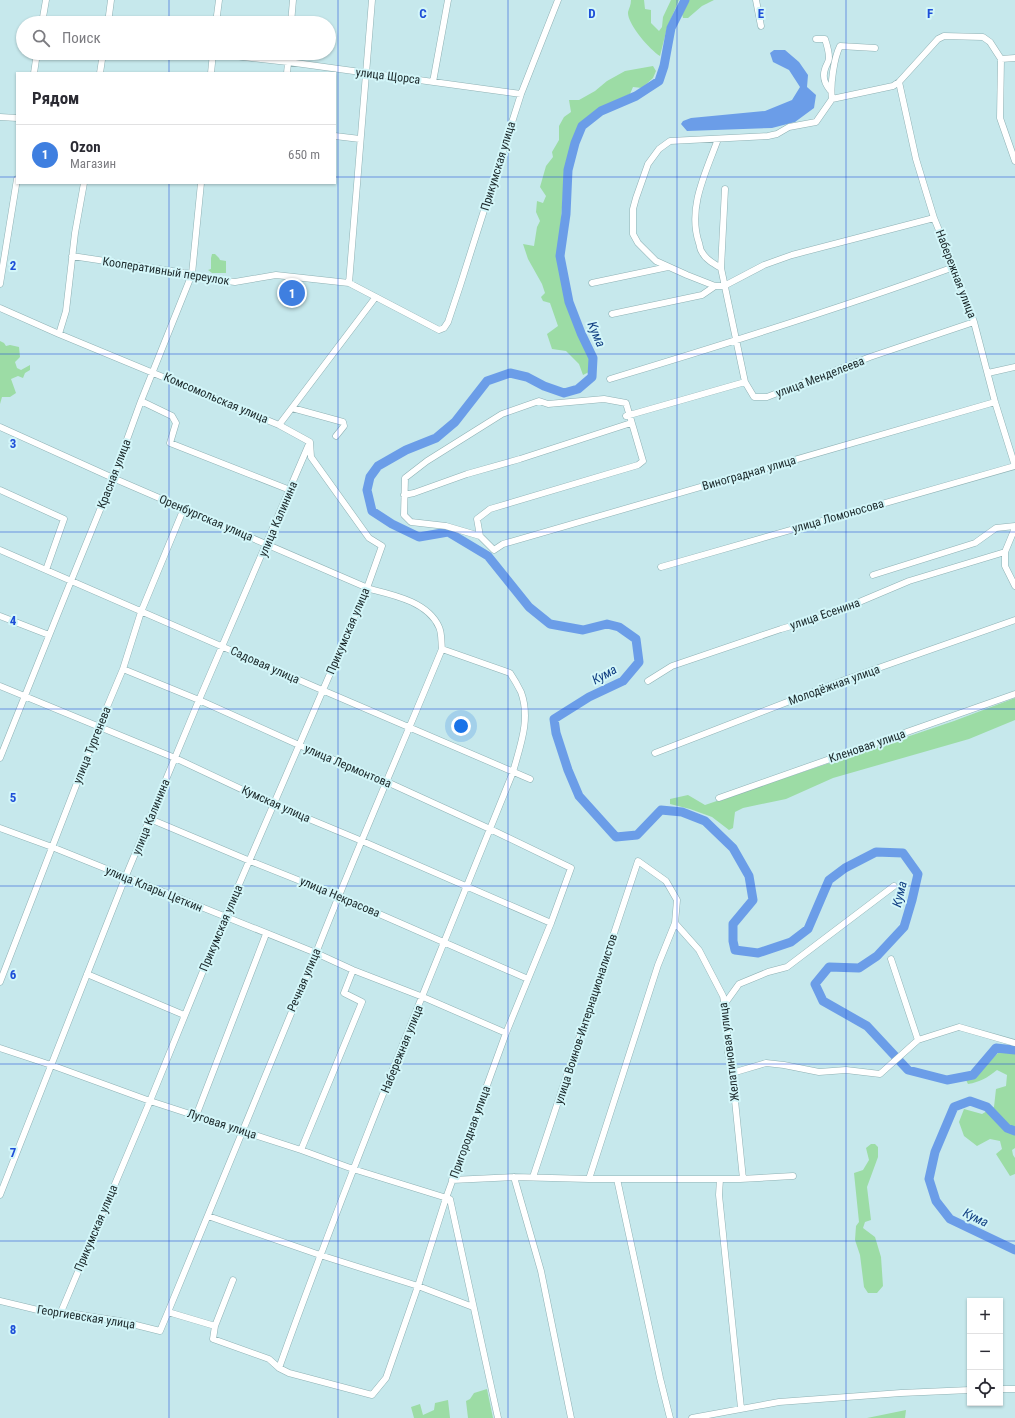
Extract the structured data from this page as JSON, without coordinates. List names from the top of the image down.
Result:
{
  "streets": {
    "street": [
      "улица Щорса",
      "Прикумская улица",
      "Кооперативный переулок",
      "Набережная улица",
      "улица Менделеева",
      "Комсомольская улица",
      "Виноградная улица",
      "Красная улица",
      "улица Ломоносова",
      "Оренбургская улица",
      "улица Калинина",
      "улица Есенина",
      "Садовая улица",
      "Молодёжная улица",
      "улица Тургенева",
      "Кленовая улица",
      "улица Лермонтова",
      "Кумская улица",
      "улица Клары Цеткин",
      "улица Некрасова",
      "Речная улица",
      "улица Воинов-Интернационалистов",
      "Желатиновая улица",
      "Луговая улица",
      "Пригородная улица",
      "Георгиевская улица"
    ]
  },
  "crossings": [
    ["улица Щорса", "Прикумская улица"],
    ["Прикумская улица", "Кооперативный переулок"],
    ["Прикумская улица", "Комсомольская улица"],
    ["Прикумская улица", "Оренбургская улица"],
    ["Прикумская улица", "улица Калинина"],
    ["Прикумская улица", "Садовая улица"],
    ["Прикумская улица", "улица Лермонтова"],
    ["Прикумская улица", "Кумская улица"],
    ["Прикумская улица", "улица Клары Цеткин"],
    ["Прикумская улица", "улица Некрасова"],
    ["Прикумская улица", "Луговая улица"],
    ["Прикумская улица", "Георгиевская улица"],
    ["Кооперативный переулок", "Красная улица"],
    ["Набережная улица", "улица Менделеева"],
    ["Набережная улица", "Виноградная улица"],
    ["Набережная улица", "улица Ломоносова"],
    ["Набережная улица", "Оренбургская улица"],
    ["Набережная улица", "Садовая улица"],
    ["Набережная улица", "улица Лермонтова"],
    ["Набережная улица", "Кумская улица"],
    ["Набережная улица", "улица Клары Цеткин"],
    ["Набережная улица", "улица Некрасова"],
    ["Набережная улица", "Речная улица"],
    ["Набережная улица", "Луговая улица"],
    ["Набережная улица", "Пригородная улица"],
    ["Комсомольская улица", "Красная улица"],
    ["Комсомольская улица", "улица Калинина"],
    ["Красная улица", "Оренбургская улица"],
    ["Красная улица", "Садовая улица"],
    ["Красная улица", "Кумская улица"],
    ["Оренбургская улица", "улица Калинина"],
    ["Оренбургская улица", "улица Тургенева"],
    ["Оренбургская улица", "Речная улица"],
    ["улица Калинина", "Садовая улица"],
    ["улица Калинина", "улица Лермонтова"],
    ["улица Калинина", "Кумская улица"],
    ["улица Калинина", "улица Клары Цеткин"],
    ["улица Калинина", "улица Некрасова"],
    ["улица Калинина", "Луговая улица"],
    ["Садовая улица", "улица Тургенева"],
    ["Садовая улица", "Речная улица"],
    ["улица Тургенева", "улица Лермонтова"],
    ["улица Тургенева", "Кумская улица"],
    ["улица Тургенева", "улица Клары Цеткин"],
    ["улица Лермонтова", "Речная улица"],
    ["улица Лермонтова", "Пригородная улица"],
    ["Кумская улица", "Речная улица"],
    ["Кумская улица", "Пригородная улица"],
    ["улица Клары Цеткин", "Речная улица"],
    ["улица Клары Цеткин", "Пригородная улица"],
    ["улица Некрасова", "Речная улица"],
    ["улица Некрасова", "Пригородная улица"],
    ["Речная улица", "Луговая улица"],
    ["Речная улица", "Георгиевская улица"],
    ["улица Воинов-Интернационалистов", "Желатиновая улица"],
    ["Луговая улица", "Пригородная улица"]
  ],
  "water": ["Кума"],
  "page": {
    "search": "Поиск",
    "heading": "Рядом",
    "list": [
      {
        "mark": "1",
        "name": "Ozon",
        "note": "Магазин",
        "value": "650 m"
      }
    ],
    "pins": "1",
    "map_buttons": ["+", "−"]
  },
  "grid": {
    "columns": [
      "C",
      "D",
      "E",
      "F"
    ],
    "rows": [
      "2",
      "3",
      "4",
      "5",
      "6",
      "7",
      "8"
    ]
  }
}
